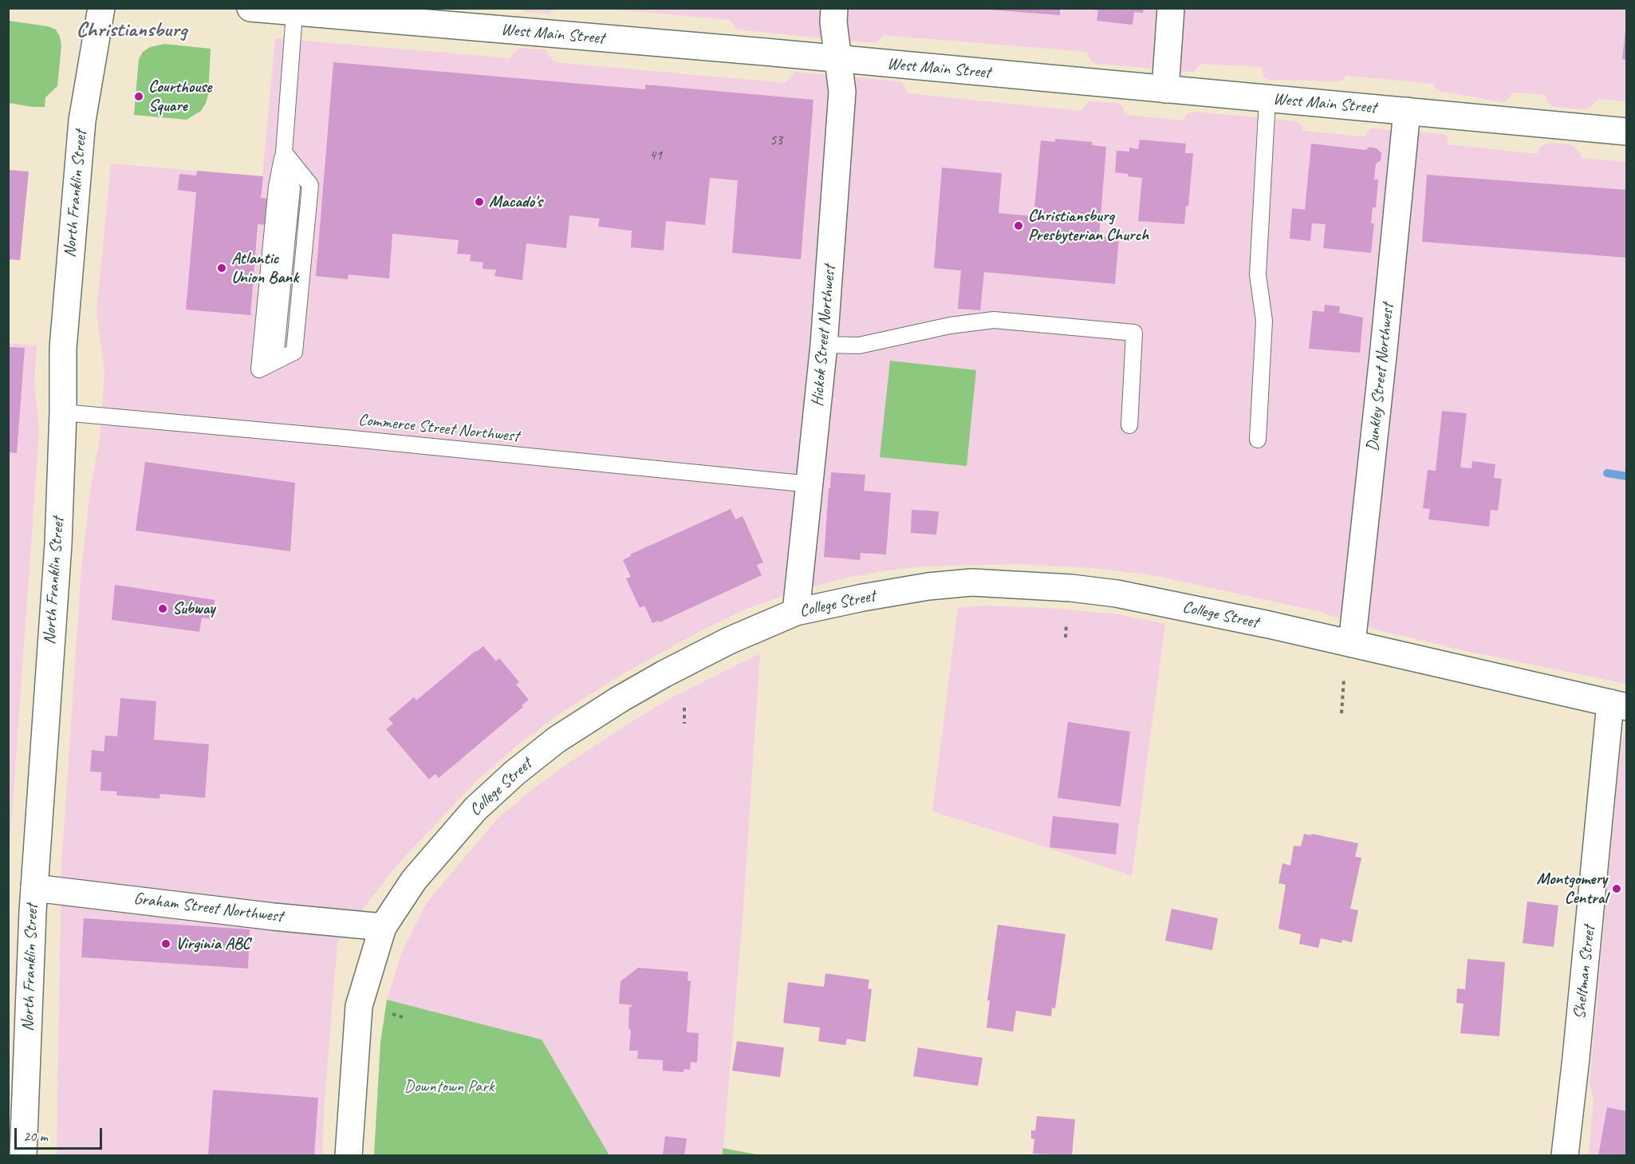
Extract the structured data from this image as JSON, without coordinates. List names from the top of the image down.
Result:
{
  "streets": {
    "street": [
      "West Main Street",
      "North Franklin Street",
      "Hickok Street Northwest",
      "Dunkley Street Northwest",
      "College Street",
      "Graham Street Northwest",
      "Sheltman Street"
    ],
    "lane": ["Commerce Street Northwest"]
  },
  "crossings": [
    ["West Main Street", "Hickok Street Northwest"],
    ["West Main Street", "Dunkley Street Northwest"],
    ["North Franklin Street", "Commerce Street Northwest"],
    ["North Franklin Street", "Graham Street Northwest"],
    ["Hickok Street Northwest", "Commerce Street Northwest"],
    ["Hickok Street Northwest", "College Street"],
    ["Dunkley Street Northwest", "College Street"],
    ["College Street", "Graham Street Northwest"],
    ["College Street", "Sheltman Street"]
  ],
  "districts": ["Christiansburg"],
  "parks": ["Downtown Park"],
  "places": [
    "Courthouse Square",
    "Macado's",
    "Christiansburg Presbyterian Church",
    "Atlantic Union Bank",
    "Subway",
    "Montgomery Central",
    "Virginia ABC"
  ],
  "house_numbers": ["53", "41"],
  "scale_bar": "20 m"
}
